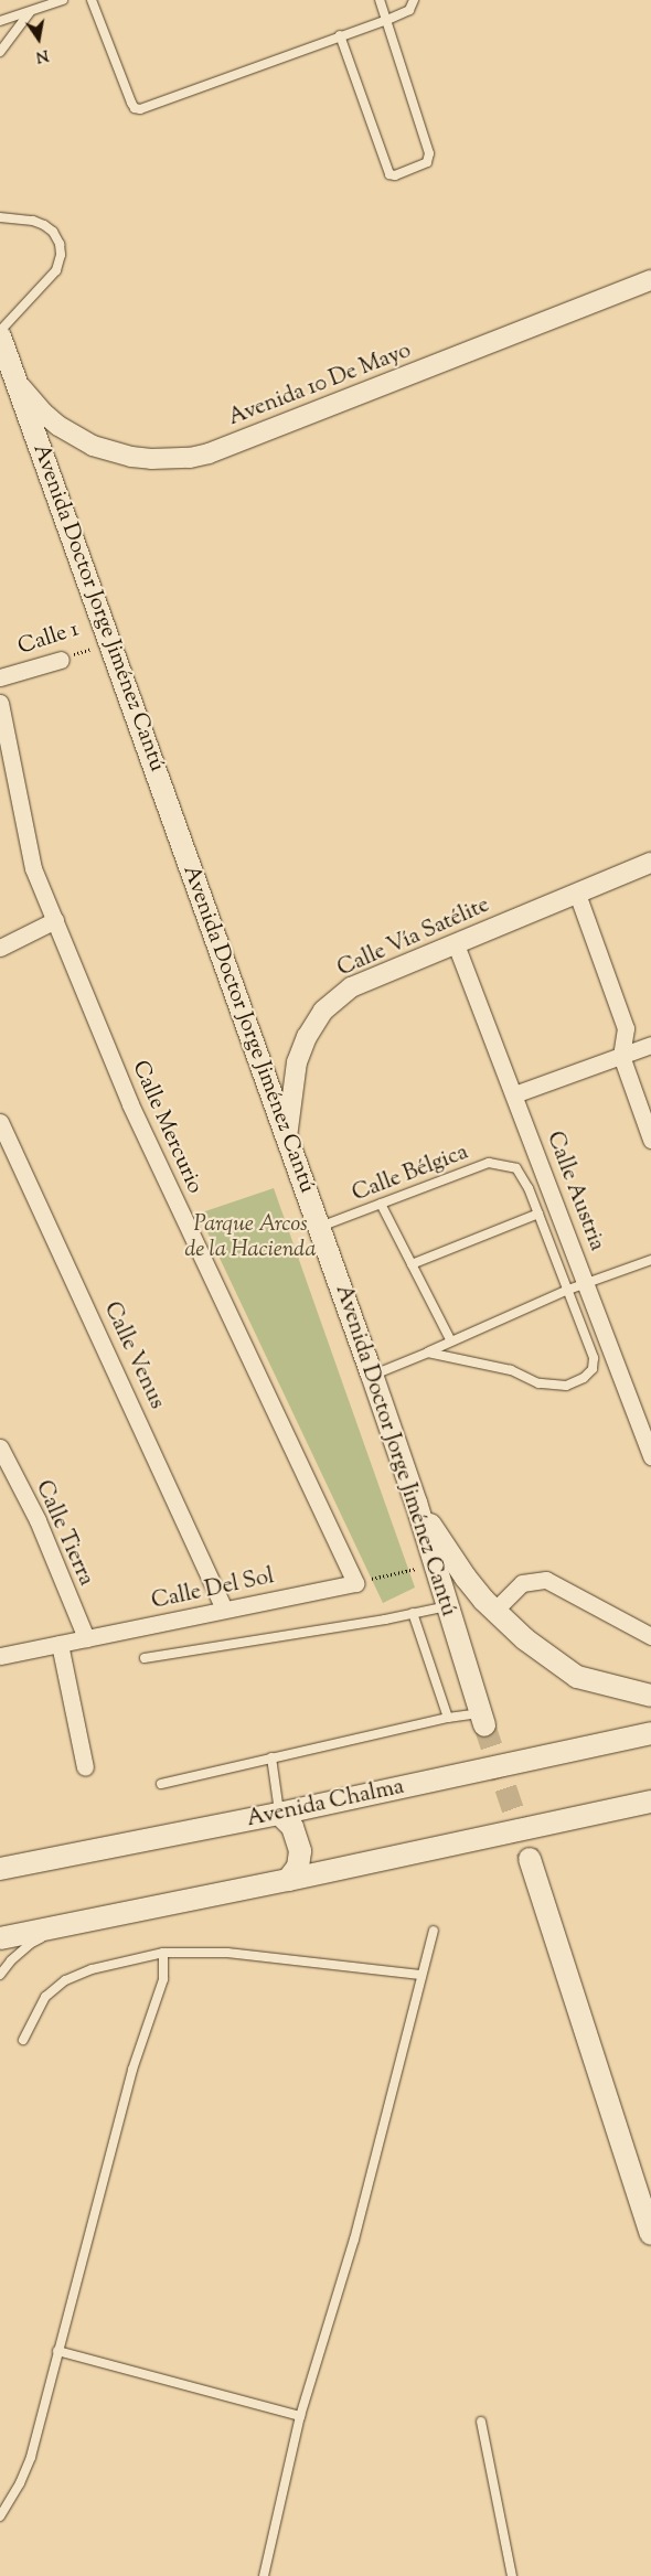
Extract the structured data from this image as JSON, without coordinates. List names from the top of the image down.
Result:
{
  "streets": {
    "main road": ["Avenida Doctor Jorge Jiménez Cantú", "Avenida Chalma"],
    "street": [
      "Avenida 10 De Mayo",
      "Calle 1",
      "Calle Vía Satélite",
      "Calle Mercurio",
      "Calle Austria",
      "Calle Venus",
      "Calle Tierra",
      "Calle Del Sol"
    ],
    "lane": ["Calle Bélgica"]
  },
  "crossings": [
    ["Avenida 10 De Mayo", "Avenida Doctor Jorge Jiménez Cantú"],
    ["Avenida Doctor Jorge Jiménez Cantú", "Calle 1"],
    ["Avenida Doctor Jorge Jiménez Cantú", "Calle Vía Satélite"],
    ["Avenida Doctor Jorge Jiménez Cantú", "Calle Bélgica"],
    ["Calle Vía Satélite", "Calle Austria"],
    ["Calle Mercurio", "Calle Del Sol"],
    ["Calle Venus", "Calle Del Sol"],
    ["Calle Tierra", "Calle Del Sol"]
  ],
  "parks": ["Parque Arcos de la Hacienda"],
  "north": "bottom"
}
